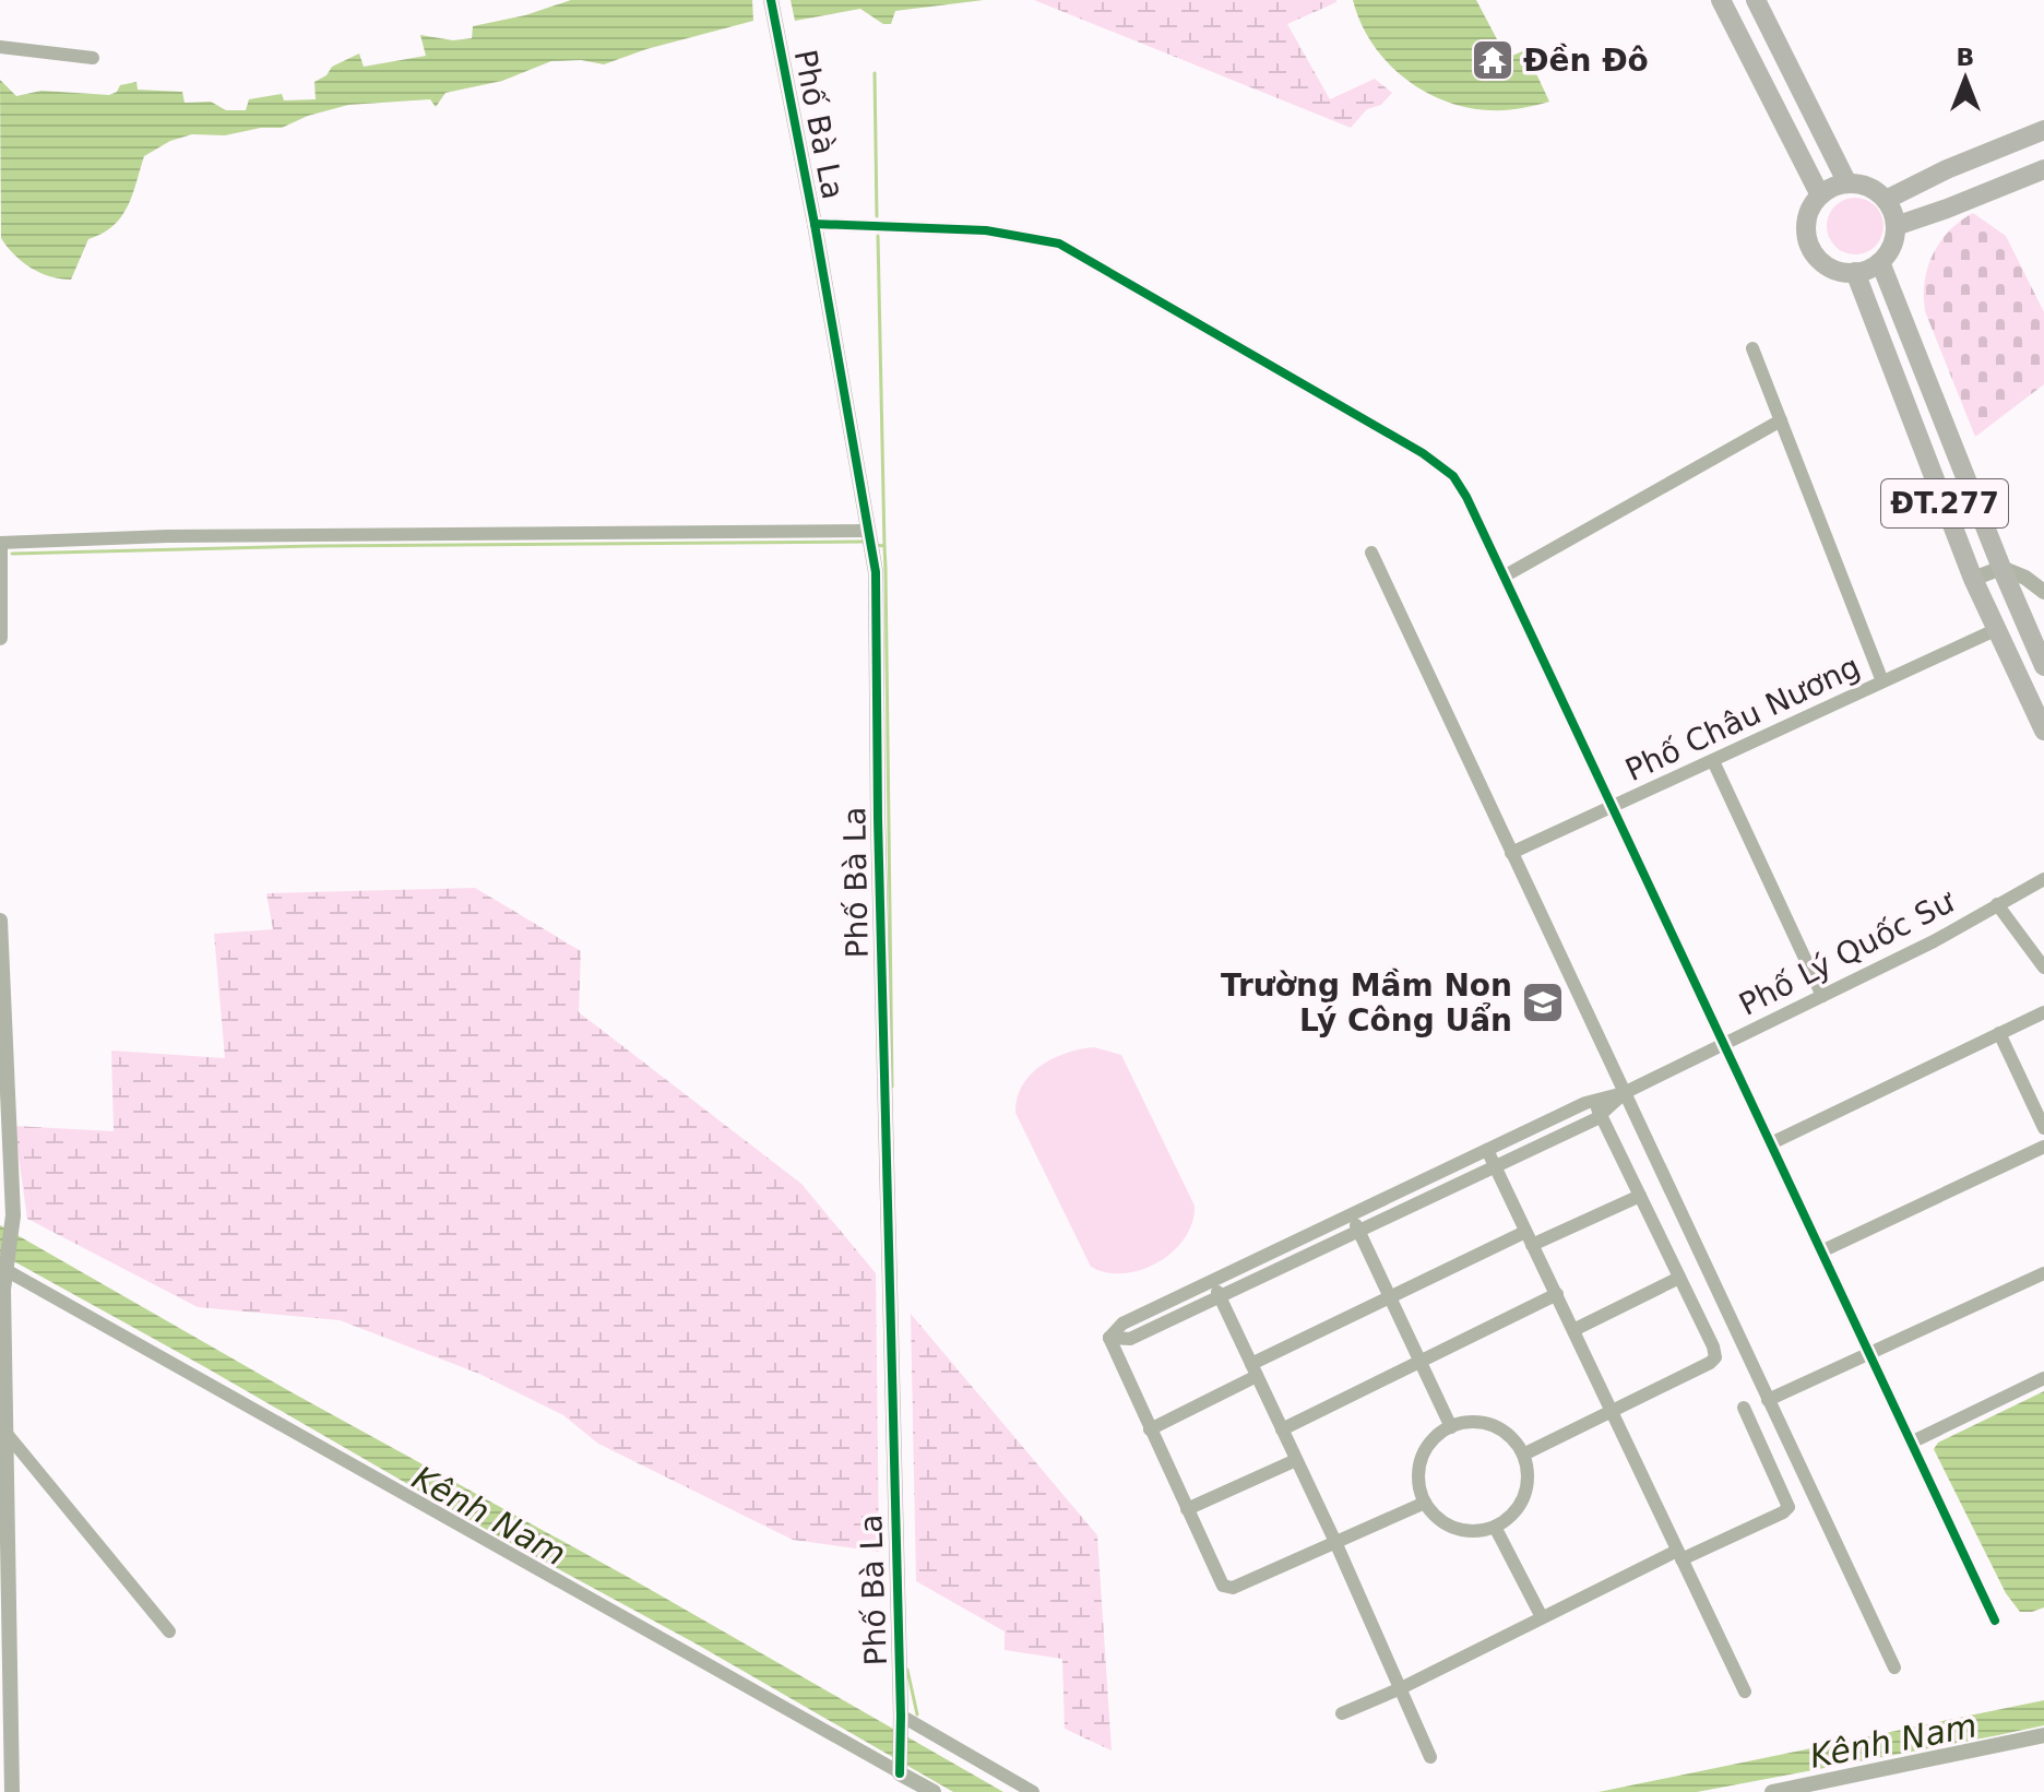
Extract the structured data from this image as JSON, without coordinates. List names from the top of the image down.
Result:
{
  "streets": {
    "main road": ["ĐT.277"],
    "street": ["Phố Bà La", "Phố Châu Nương", "Phố Lý Quốc Sư"]
  },
  "crossings": [
    ["ĐT.277", "Phố Châu Nương"]
  ],
  "water": ["Kênh Nam"],
  "places": {
    "temple": ["Đền Đô"],
    "school or university": ["Trường Mầm Non Lý Công Uẩn"]
  },
  "north": "top"
}
